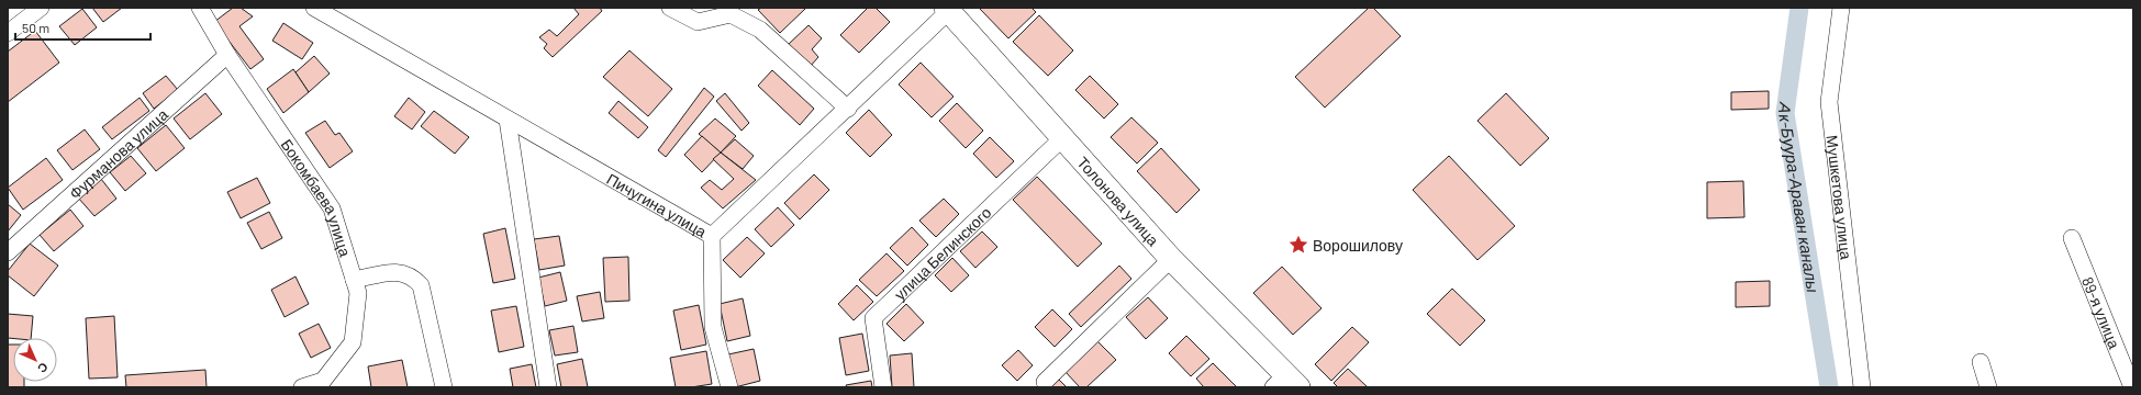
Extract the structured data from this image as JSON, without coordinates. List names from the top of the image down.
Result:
{
  "streets": {
    "main road": ["Толонова улица"],
    "street": [
      "Фурманова улица",
      "Мушкетова улица",
      "Бокомбаева улица",
      "Пичугина улица",
      "улица Белинского",
      "89-я улица"
    ]
  },
  "crossings": [
    ["Фурманова улица", "Бокомбаева улица"],
    ["Толонова улица", "Пичугина улица"],
    ["Толонова улица", "улица Белинского"]
  ],
  "water": ["Ак-Буура-Араван каналы"],
  "places": {
    "place": ["Ворошилову"]
  },
  "scale_bar": "50 m",
  "north": "bottom right"
}
